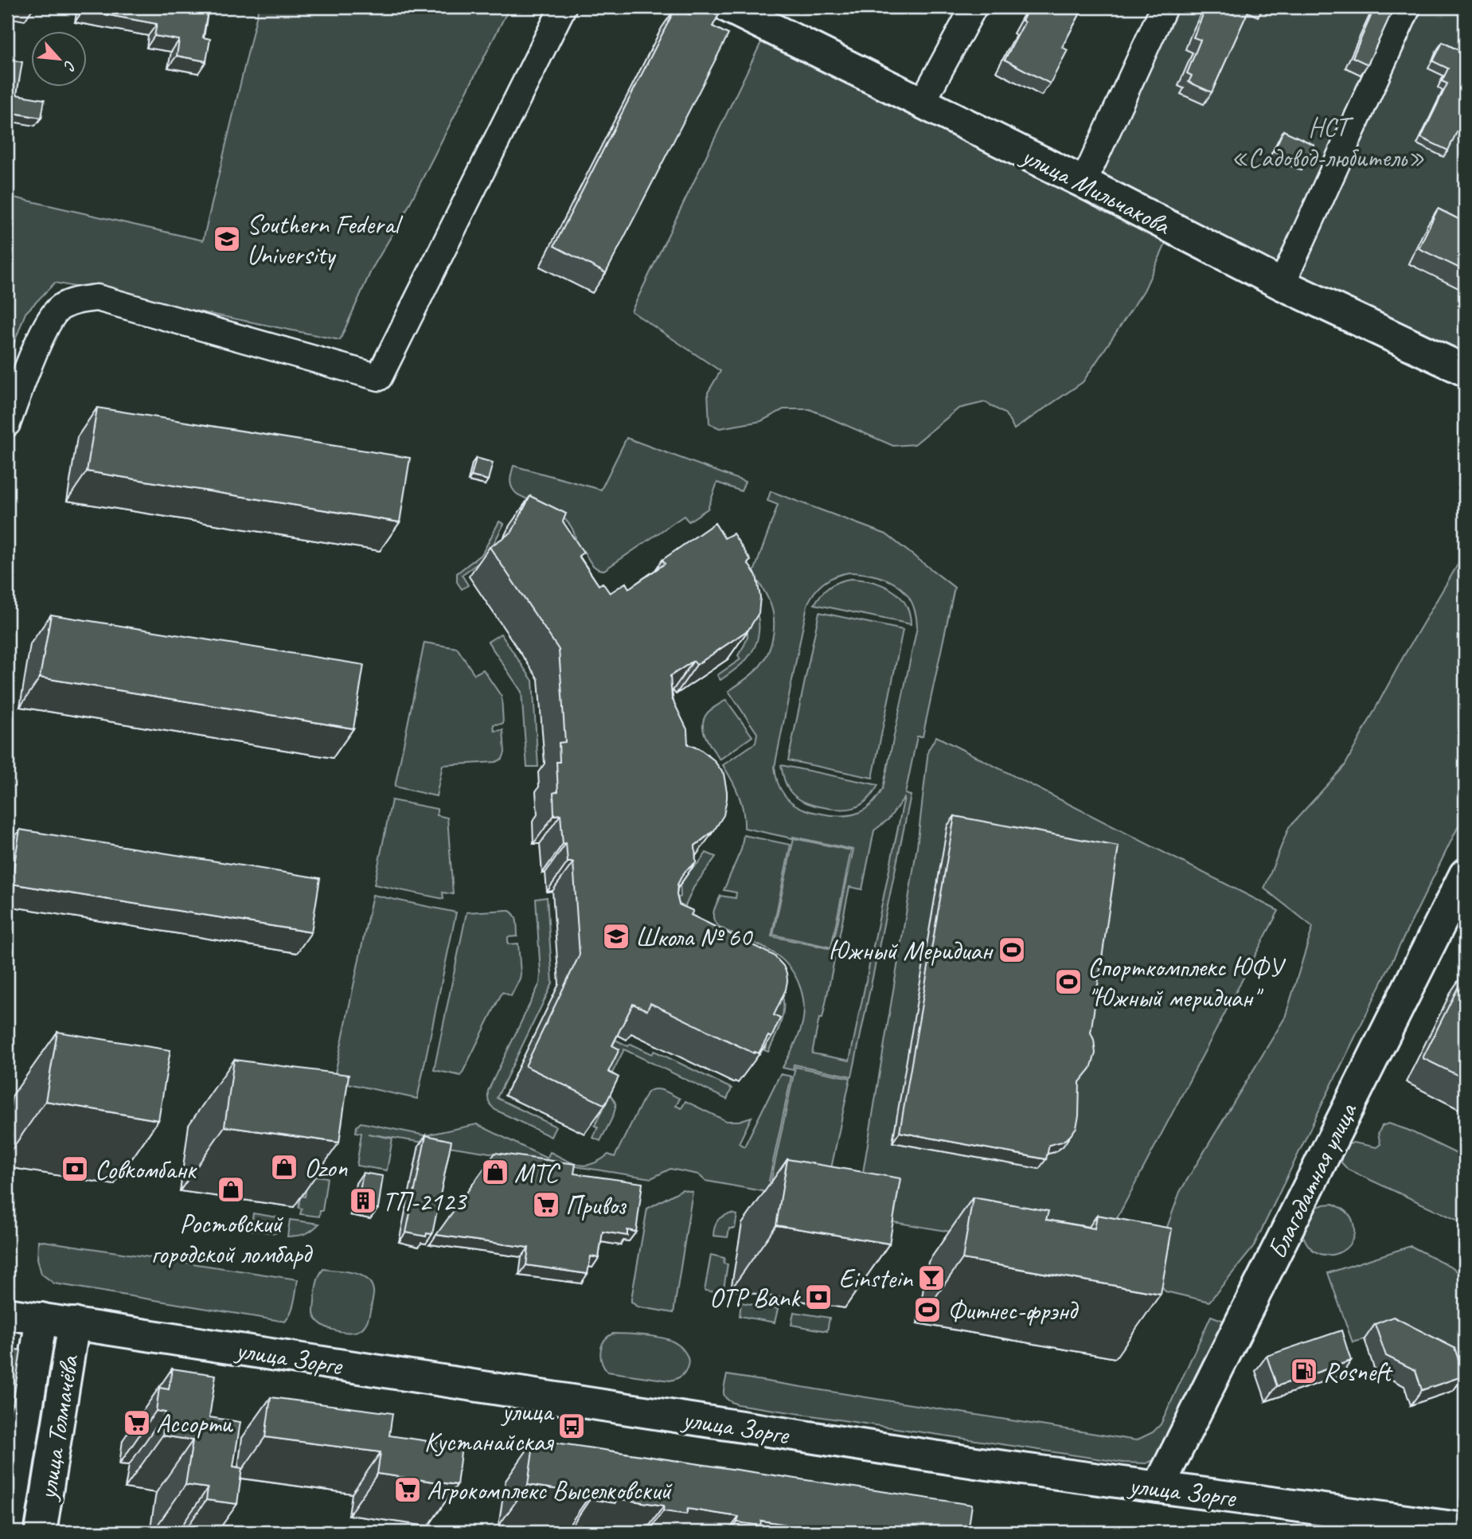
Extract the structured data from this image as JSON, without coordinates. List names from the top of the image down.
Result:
{
  "streets": {
    "street": [
      "улица Мильчакова",
      "Благодатная улица",
      "улица Зорге",
      "улица Толмачёва"
    ]
  },
  "crossings": [
    ["Благодатная улица", "улица Зорге"],
    ["улица Зорге", "улица Толмачёва"]
  ],
  "parks": ["НСТ «Садовод-любитель»"],
  "places": {
    "school or university": ["Southern Federal University", "Школа № 60"],
    "sports": ["Южный Меридиан", "Спорткомплекс ЮФУ \"Южный меридиан\"", "Фитнес-фрэнд"],
    "shop": ["Ozon", "МТС", "Ростовский городской ломбард"],
    "bank": ["Совкомбанк", "OTP Bank"],
    "building": ["ТП-2123"],
    "supermarket": ["Привоз", "Ассорти", "Агрокомплекс Выселковский"],
    "bar": ["Einstein"],
    "fuel station": ["Rosneft"],
    "bus stop": ["улица Кустанайская"]
  },
  "north": "bottom right"
}
